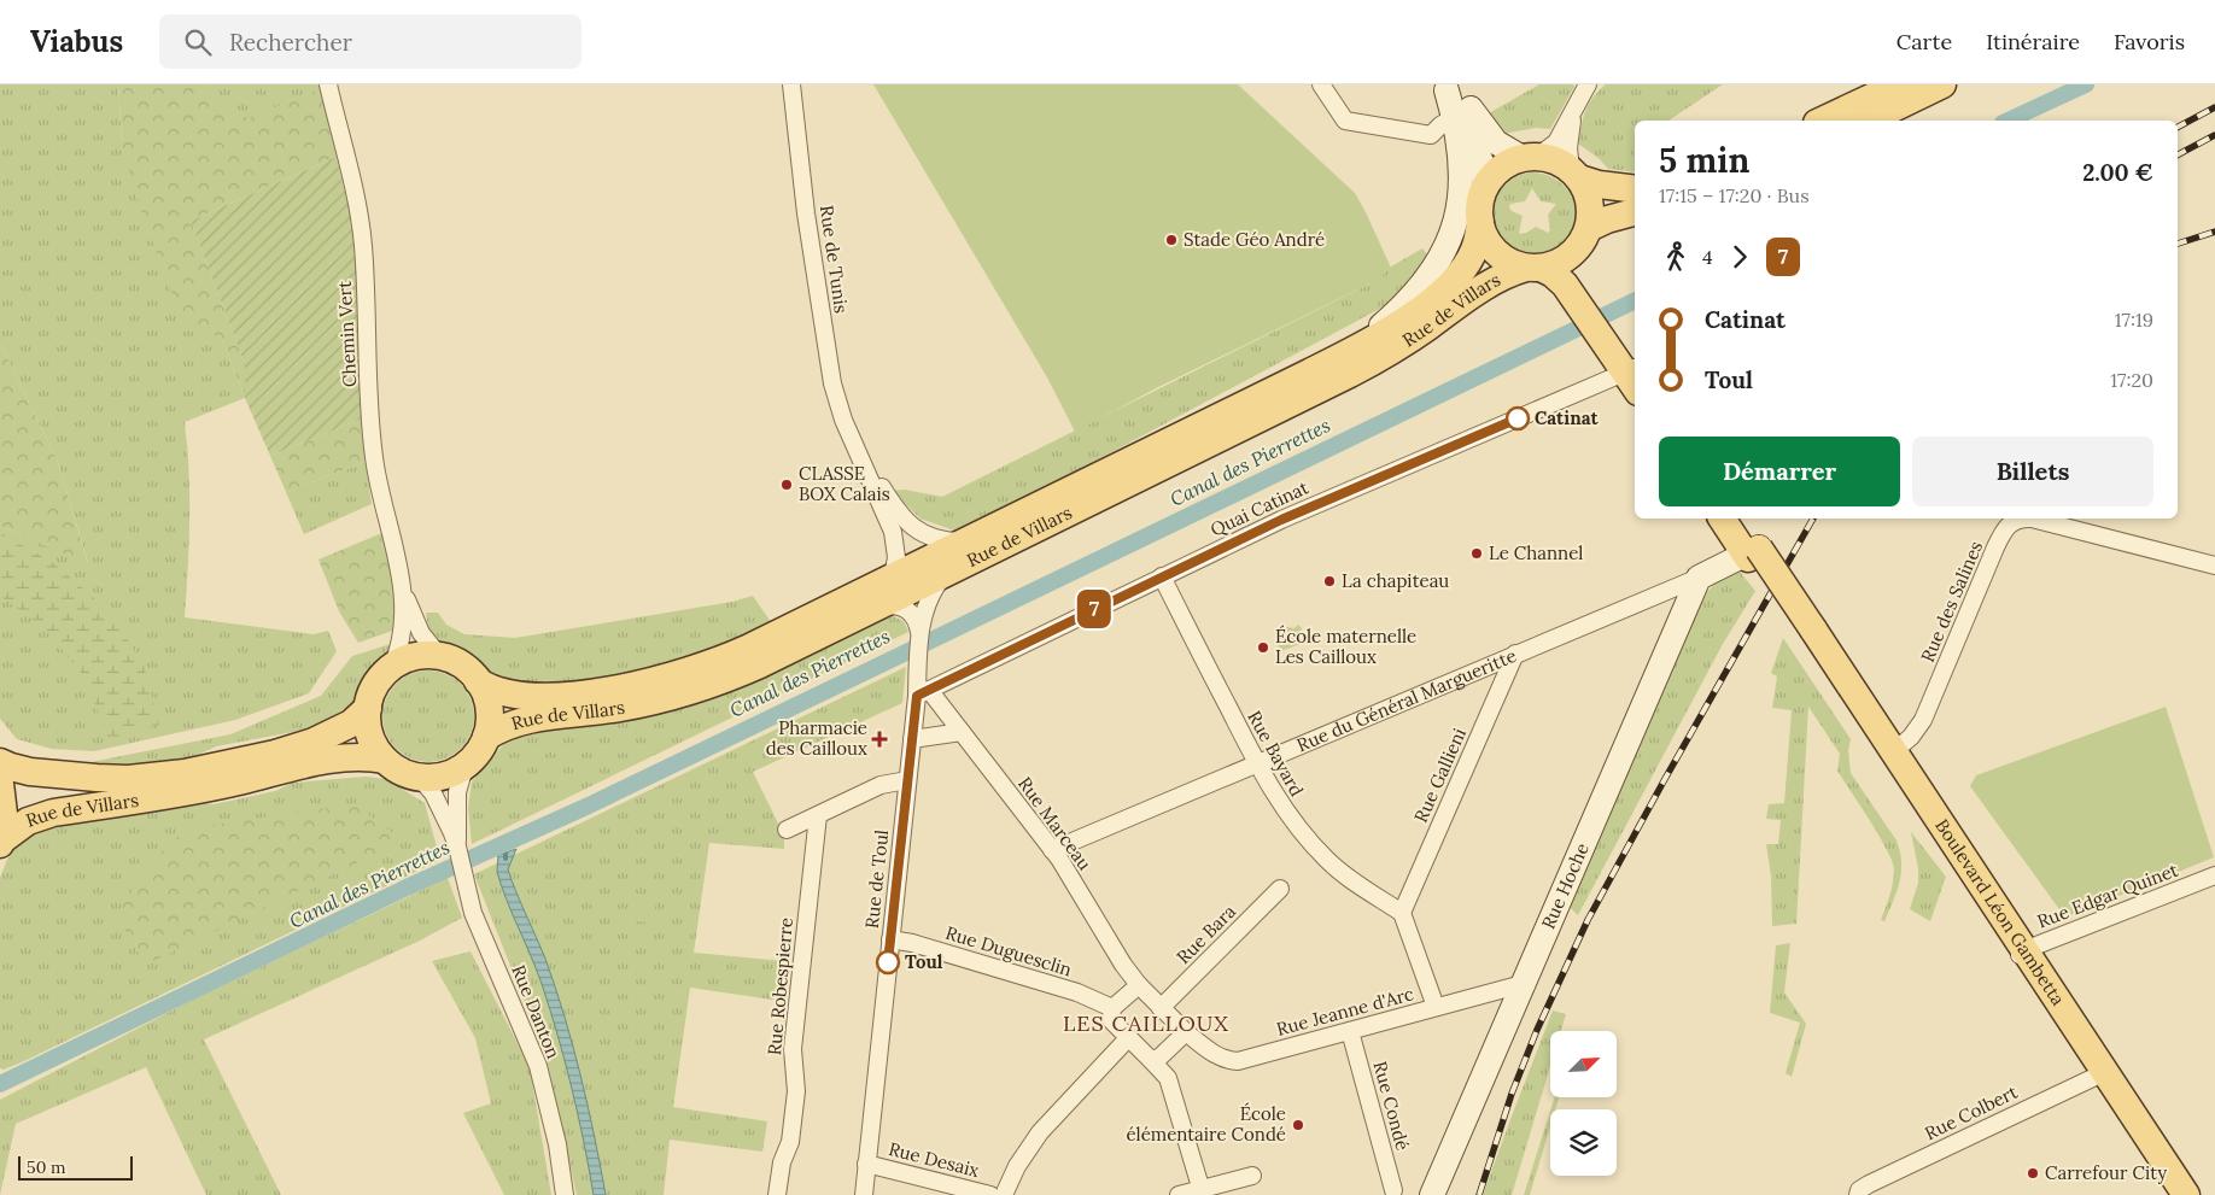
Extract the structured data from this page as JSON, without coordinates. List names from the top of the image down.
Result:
{
  "streets": {
    "main road": ["Rue de Villars", "Boulevard Léon Gambetta"],
    "street": [
      "Rue de Tunis",
      "Chemin Vert",
      "Quai Catinat",
      "Rue des Salines",
      "Rue du Général Margueritte",
      "Rue Bayard",
      "Rue Gallieni",
      "Rue Marceau",
      "Rue de Toul",
      "Rue Hoche",
      "Rue Edgar Quinet",
      "Rue Bara",
      "Rue Duguesclin",
      "Rue Robespierre",
      "Rue Danton",
      "Rue Jeanne d'Arc",
      "Rue Condé",
      "Rue Colbert",
      "Rue Desaix"
    ]
  },
  "crossings": [
    ["Rue de Tunis", "Rue de Villars"],
    ["Quai Catinat", "Rue Bayard"],
    ["Quai Catinat", "Rue Marceau"],
    ["Quai Catinat", "Rue de Toul"],
    ["Rue des Salines", "Boulevard Léon Gambetta"],
    ["Rue du Général Margueritte", "Rue Bayard"],
    ["Rue du Général Margueritte", "Rue Gallieni"],
    ["Rue du Général Margueritte", "Rue Marceau"],
    ["Rue du Général Margueritte", "Rue Hoche"],
    ["Rue Bayard", "Rue Gallieni"],
    ["Rue Marceau", "Rue de Toul"],
    ["Rue Marceau", "Rue Bara"],
    ["Rue Marceau", "Rue Jeanne d'Arc"],
    ["Rue de Toul", "Rue Duguesclin"],
    ["Rue de Toul", "Rue Desaix"],
    ["Rue Hoche", "Rue Jeanne d'Arc"],
    ["Rue Edgar Quinet", "Boulevard Léon Gambetta"],
    ["Boulevard Léon Gambetta", "Rue Colbert"],
    ["Rue Bara", "Rue Jeanne d'Arc"],
    ["Rue Jeanne d'Arc", "Rue Condé"]
  ],
  "districts": ["LES CAILLOUX"],
  "water": ["Canal des Pierrettes"],
  "places": {
    "other": [
      "Stade Géo André",
      "Catinat",
      "CLASSE BOX Calais",
      "Le Channel",
      "La chapiteau",
      "École maternelle Les Cailloux",
      "Toul",
      "École élémentaire Condé",
      "Carrefour City"
    ],
    "health": ["Pharmacie des Cailloux"]
  },
  "lines": ["bus line 7"],
  "scale_bar": "50 m",
  "north": "top right",
  "page": {
    "header": "Viabus",
    "search": "Rechercher",
    "nav": ["Carte", "Itinéraire", "Favoris"],
    "on_map": "7",
    "heading": ["5 min", "17:15 – 17:20 · Bus", "2.00 €"],
    "legs": ["4", "7"],
    "list": [
      {
        "name": "Catinat",
        "value": "17:19"
      },
      {
        "name": "Toul",
        "value": "17:20"
      }
    ],
    "buttons": ["Démarrer", "Billets"],
    "scale": "50 m"
  }
}
